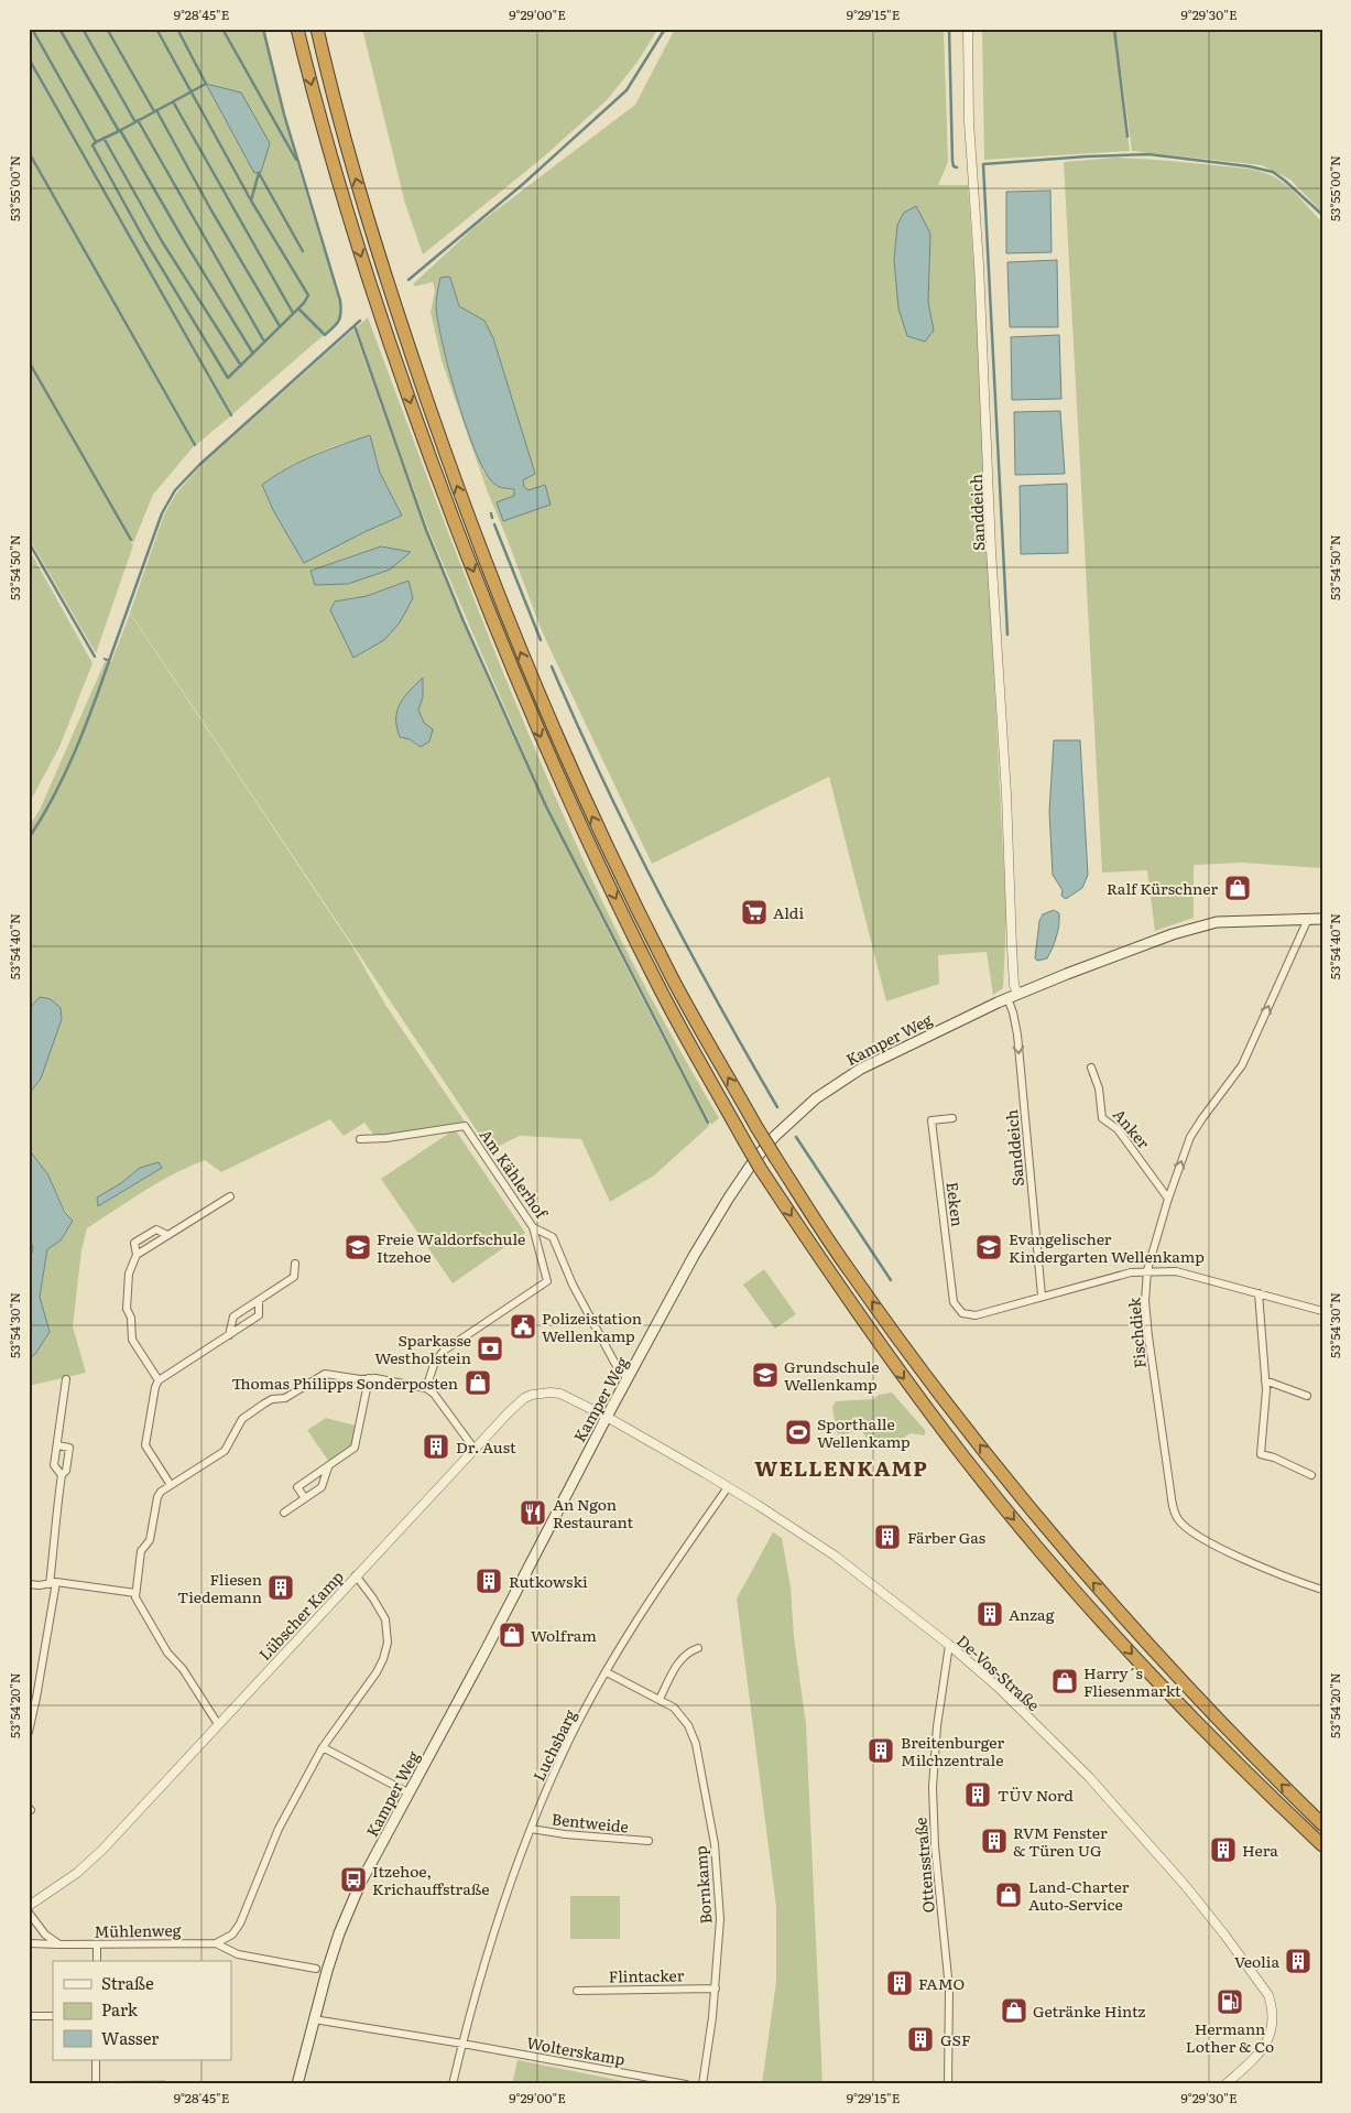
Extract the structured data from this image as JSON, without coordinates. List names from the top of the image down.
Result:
{
  "streets": {
    "main road": ["Kamper Weg"],
    "street": [
      "Sanddeich",
      "Anker",
      "Am Kählerhof",
      "Eeken",
      "Fischdiek",
      "Lübscher Kamp",
      "De-Vos-Straße",
      "Luchsbarg",
      "Bentweide",
      "Ottensstraße",
      "Bornkamp",
      "Mühlenweg",
      "Flintacker",
      "Wolterskamp"
    ]
  },
  "crossings": [
    ["Sanddeich", "Kamper Weg"],
    ["Sanddeich", "Eeken"],
    ["Kamper Weg", "Am Kählerhof"],
    ["Kamper Weg", "Fischdiek"],
    ["Kamper Weg", "Lübscher Kamp"],
    ["Kamper Weg", "De-Vos-Straße"],
    ["Kamper Weg", "Wolterskamp"],
    ["Anker", "Fischdiek"],
    ["Lübscher Kamp", "De-Vos-Straße"],
    ["De-Vos-Straße", "Luchsbarg"],
    ["De-Vos-Straße", "Ottensstraße"],
    ["Luchsbarg", "Bentweide"],
    ["Luchsbarg", "Bornkamp"],
    ["Luchsbarg", "Wolterskamp"],
    ["Bornkamp", "Flintacker"]
  ],
  "one_way": ["Fischdiek"],
  "districts": ["WELLENKAMP"],
  "places": {
    "shop": [
      "Ralf Kürschner",
      "Thomas Philipps Sonderposten",
      "Wolfram",
      "Harry´s Fliesenmarkt",
      "Land-Charter Auto-Service",
      "Getränke Hintz"
    ],
    "supermarket": ["Aldi"],
    "school or university": ["Freie Waldorfschule Itzehoe", "Evangelischer Kindergarten Wellenkamp", "Grundschule Wellenkamp"],
    "public building": ["Polizeistation Wellenkamp"],
    "bank": ["Sparkasse Westholstein"],
    "sports": ["Sporthalle Wellenkamp"],
    "building": [
      "Dr. Aust",
      "Färber Gas",
      "Rutkowski",
      "Fliesen Tiedemann",
      "Anzag",
      "Breitenburger Milchzentrale",
      "TÜV Nord",
      "RVM Fenster & Türen UG",
      "Hera",
      "Veolia",
      "FAMO",
      "GSF"
    ],
    "restaurant": ["An Ngon Restaurant"],
    "bus stop": ["Itzehoe, Krichauffstraße"],
    "fuel station": ["Hermann Lother & Co"]
  },
  "legend": ["Straße", "Park", "Wasser"],
  "coordinates": [
    "9°28'45\"E",
    "9°29'00\"E",
    "9°29'15\"E",
    "9°29'30\"E",
    "53°55'00\"N",
    "53°54'50\"N",
    "53°54'40\"N",
    "53°54'30\"N",
    "53°54'20\"N"
  ]
}
